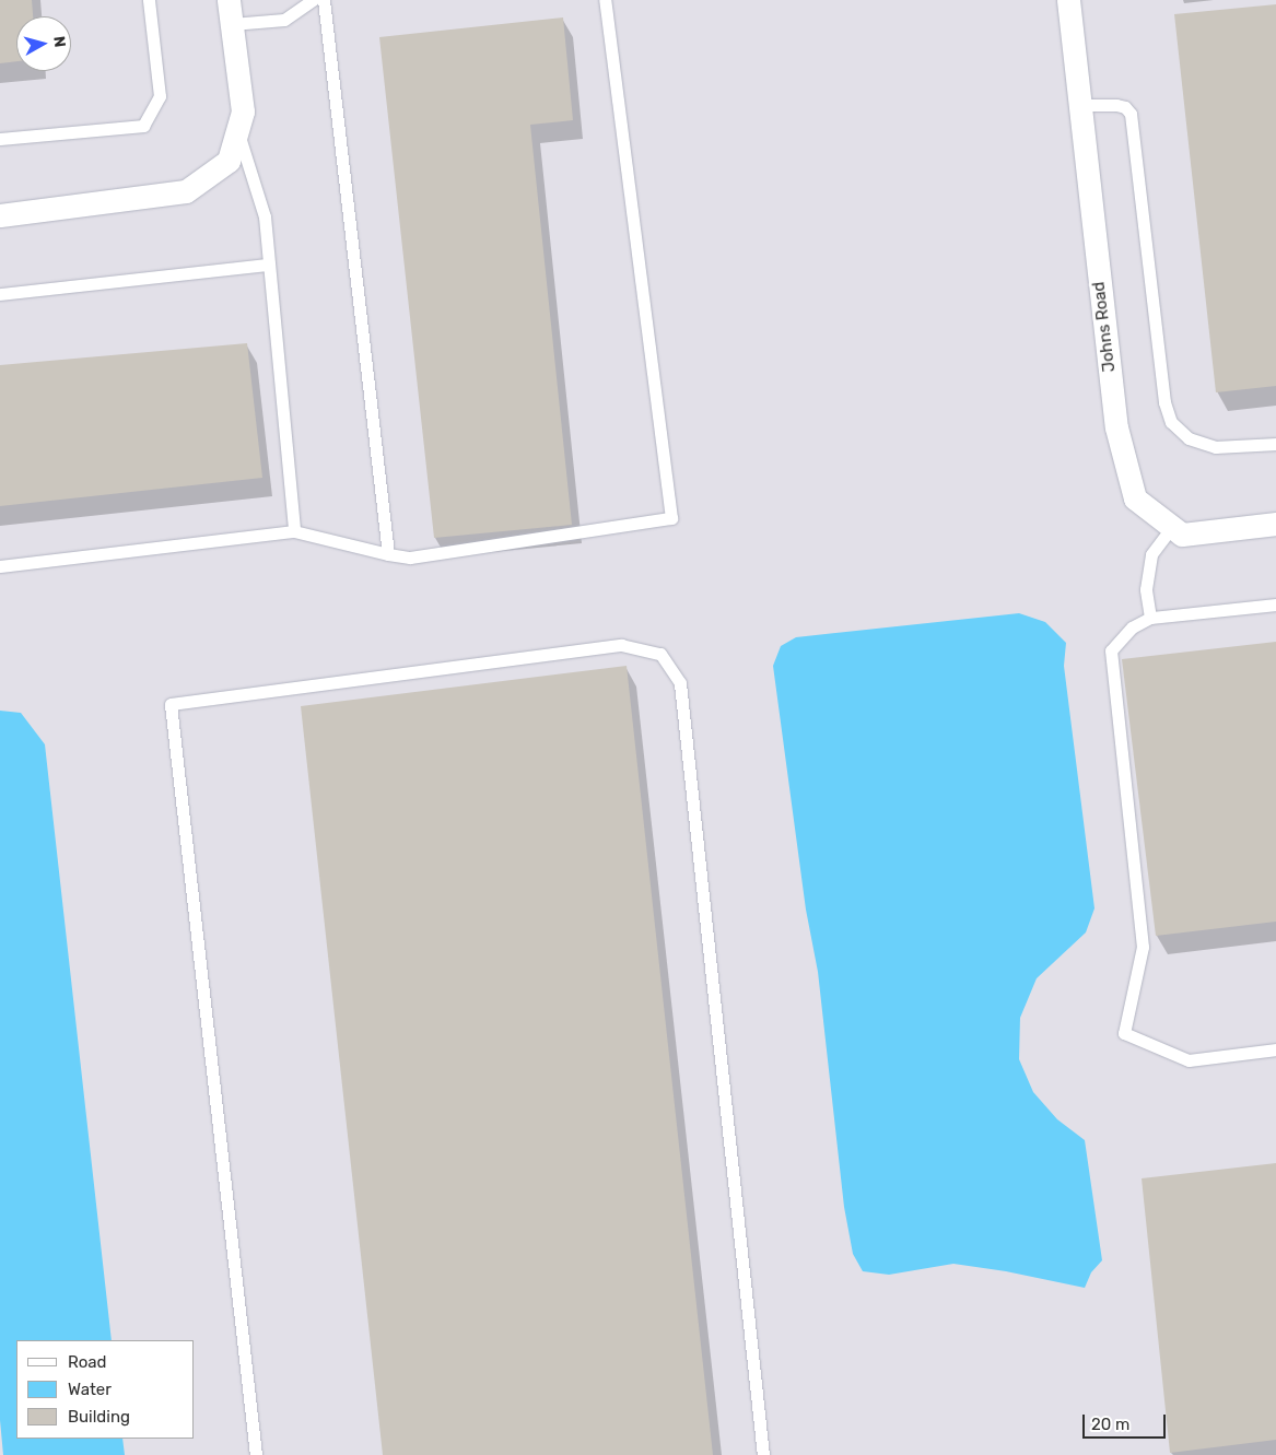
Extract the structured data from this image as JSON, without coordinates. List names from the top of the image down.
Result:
{
  "streets": {
    "street": ["Johns Road"]
  },
  "legend": ["Road", "Water", "Building"],
  "scale_bar": "20 m",
  "north": "right"
}
